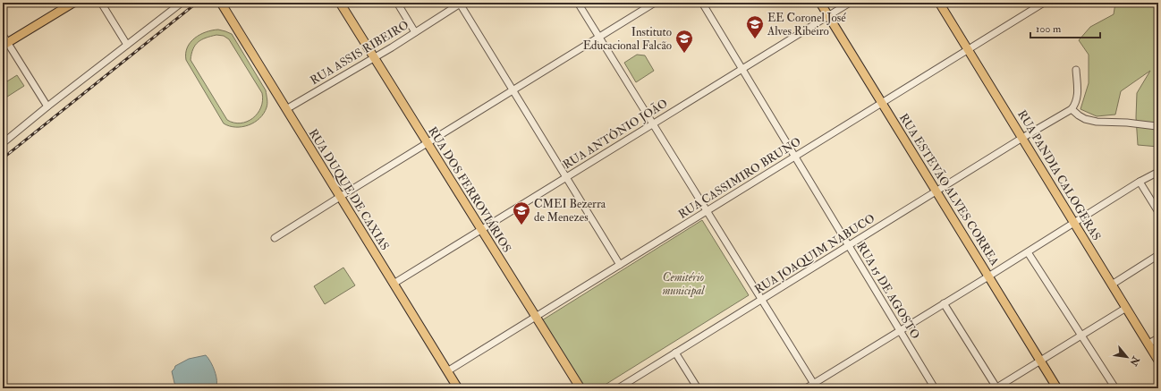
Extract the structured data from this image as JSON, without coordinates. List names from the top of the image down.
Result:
{
  "streets": {
    "main road": [
      "RUA PANDIA CALOGERAS",
      "RUA DUQUE DE CAXIAS",
      "RUA DOS FERROVIÁRIOS",
      "RUA ESTEVÃO ALVES CORREA"
    ],
    "street": [
      "RUA ASSIS RIBEIRO",
      "RUA ANTÔNIO JOÃO",
      "RUA CASSIMIRO BRUNO",
      "RUA JOAQUIM NABUCO",
      "RUA 15 DE AGOSTO"
    ]
  },
  "crossings": [
    ["RUA ASSIS RIBEIRO", "RUA DUQUE DE CAXIAS"],
    ["RUA ASSIS RIBEIRO", "RUA DOS FERROVIÁRIOS"],
    ["RUA ANTÔNIO JOÃO", "RUA DUQUE DE CAXIAS"],
    ["RUA ANTÔNIO JOÃO", "RUA DOS FERROVIÁRIOS"],
    ["RUA ANTÔNIO JOÃO", "RUA ESTEVÃO ALVES CORREA"],
    ["RUA ANTÔNIO JOÃO", "RUA 15 DE AGOSTO"],
    ["RUA PANDIA CALOGERAS", "RUA CASSIMIRO BRUNO"],
    ["RUA PANDIA CALOGERAS", "RUA JOAQUIM NABUCO"],
    ["RUA CASSIMIRO BRUNO", "RUA DUQUE DE CAXIAS"],
    ["RUA CASSIMIRO BRUNO", "RUA DOS FERROVIÁRIOS"],
    ["RUA CASSIMIRO BRUNO", "RUA ESTEVÃO ALVES CORREA"],
    ["RUA CASSIMIRO BRUNO", "RUA 15 DE AGOSTO"],
    ["RUA ESTEVÃO ALVES CORREA", "RUA JOAQUIM NABUCO"],
    ["RUA JOAQUIM NABUCO", "RUA 15 DE AGOSTO"]
  ],
  "parks": ["Cemitério municipal"],
  "places": {
    "school or university": ["EE Coronel José Alves Ribeiro", "Instituto Educacional Falcão", "CMEI Bezerra de Menezes"]
  },
  "scale_bar": "100 m",
  "north": "bottom right"
}
